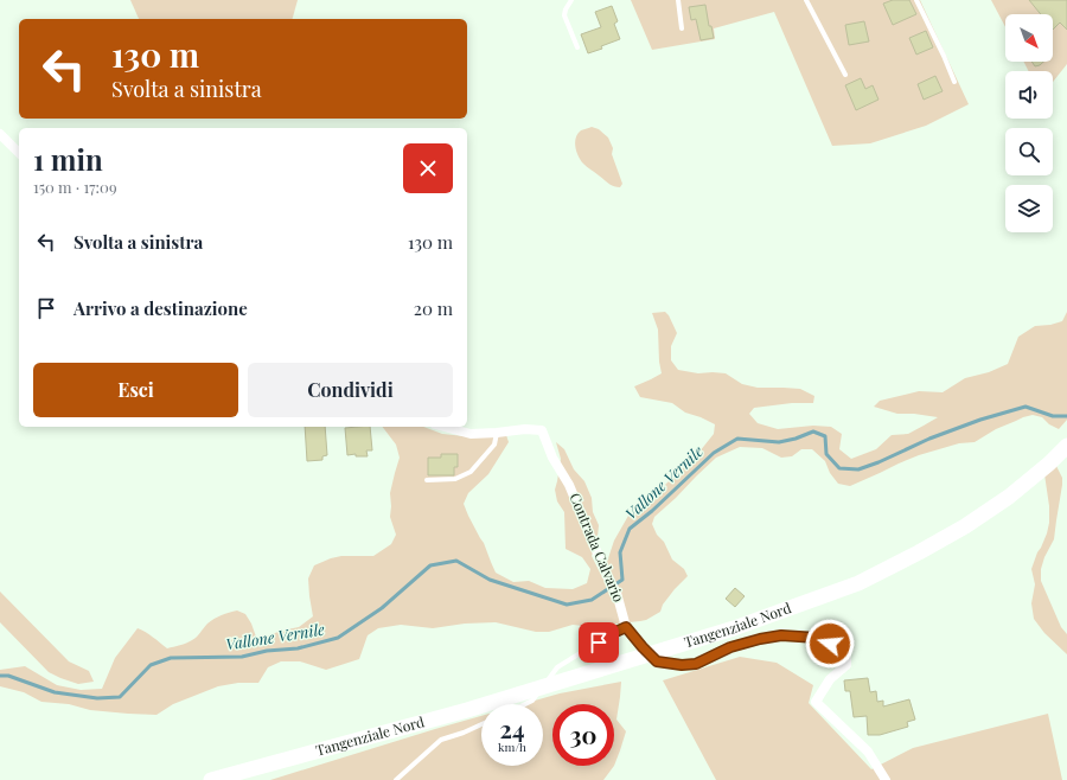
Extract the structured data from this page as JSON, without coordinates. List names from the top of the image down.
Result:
{
  "streets": {
    "main road": ["Tangenziale Nord"],
    "street": ["Contrada Calvario"]
  },
  "water": ["Vallone Vernile"],
  "north": "bottom right",
  "page": {
    "turn": ["130 m", "Svolta a sinistra"],
    "heading": ["1 min", "150 m · 17:09"],
    "list": [
      {
        "name": "Svolta a sinistra",
        "value": "130 m"
      },
      {
        "name": "Arrivo a destinazione",
        "value": "20 m"
      }
    ],
    "buttons": ["Esci", "Condividi"],
    "speed": "24 km/h",
    "limit": "30"
  }
}
